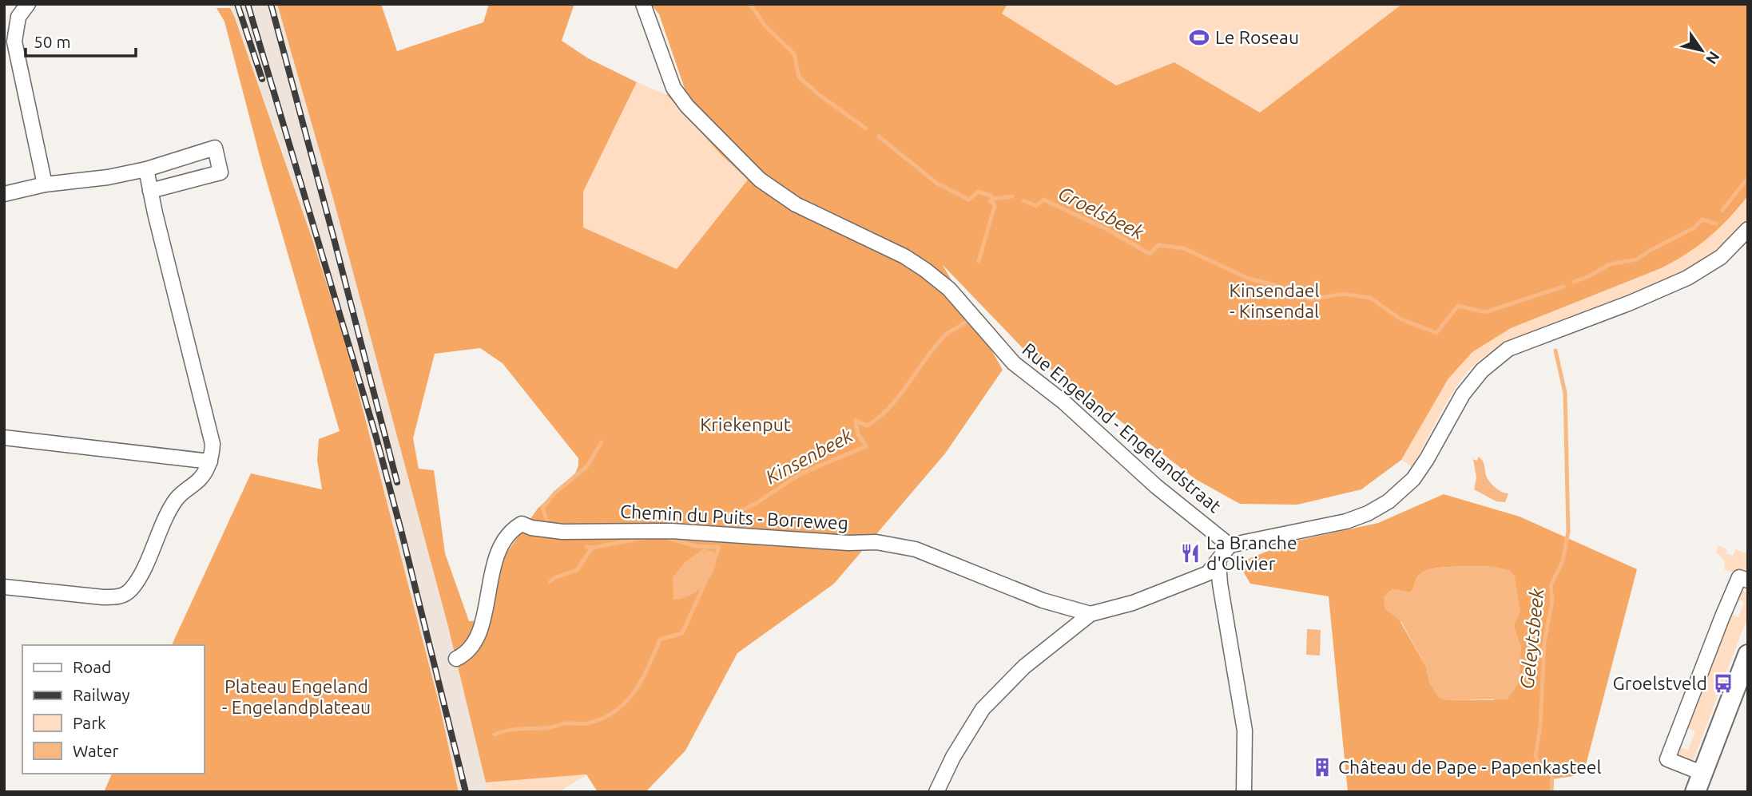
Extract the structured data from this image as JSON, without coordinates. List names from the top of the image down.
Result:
{
  "streets": {
    "street": ["Rue Engeland - Engelandstraat", "Chemin du Puits - Borreweg"]
  },
  "water": ["Groelsbeek", "Kinsenbeek", "Geleytsbeek"],
  "parks": ["Kinsendael - Kinsendal", "Kriekenput", "Plateau Engeland - Engelandplateau"],
  "places": {
    "sports": ["Le Roseau"],
    "restaurant": ["La Branche d'Olivier"],
    "bus stop": ["Groelstveld"],
    "building": ["Château de Pape - Papenkasteel"]
  },
  "legend": [
    "Road",
    "Railway",
    "Park",
    "Water"
  ],
  "scale_bar": "50 m",
  "north": "bottom right"
}
